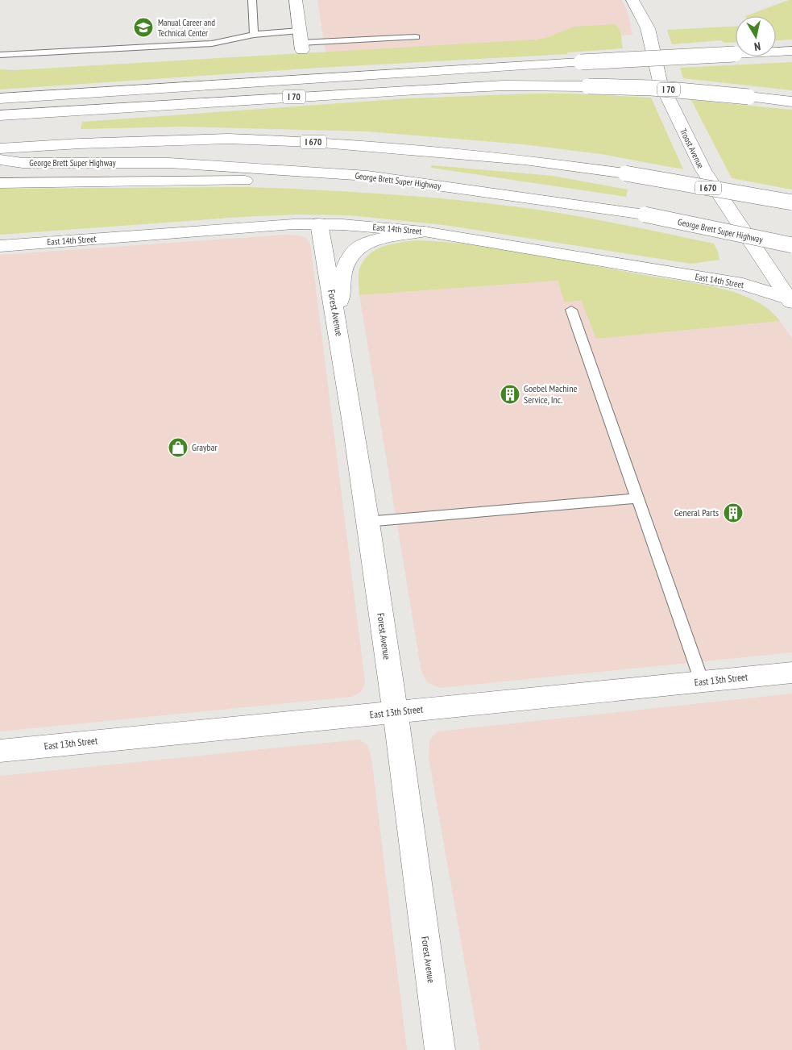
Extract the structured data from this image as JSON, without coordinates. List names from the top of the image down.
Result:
{
  "streets": {
    "main road": [
      "I 70",
      "I 670",
      "Troost Avenue",
      "George Brett Super Highway",
      "East 14th Street",
      "Forest Avenue",
      "East 13th Street"
    ]
  },
  "crossings": [
    ["Troost Avenue", "East 14th Street"],
    ["East 14th Street", "Forest Avenue"],
    ["Forest Avenue", "East 13th Street"]
  ],
  "places": {
    "school or university": ["Manual Career and Technical Center"],
    "building": ["Goebel Machine Service, Inc.", "General Parts"],
    "shop": ["Graybar"]
  },
  "north": "bottom"
}
